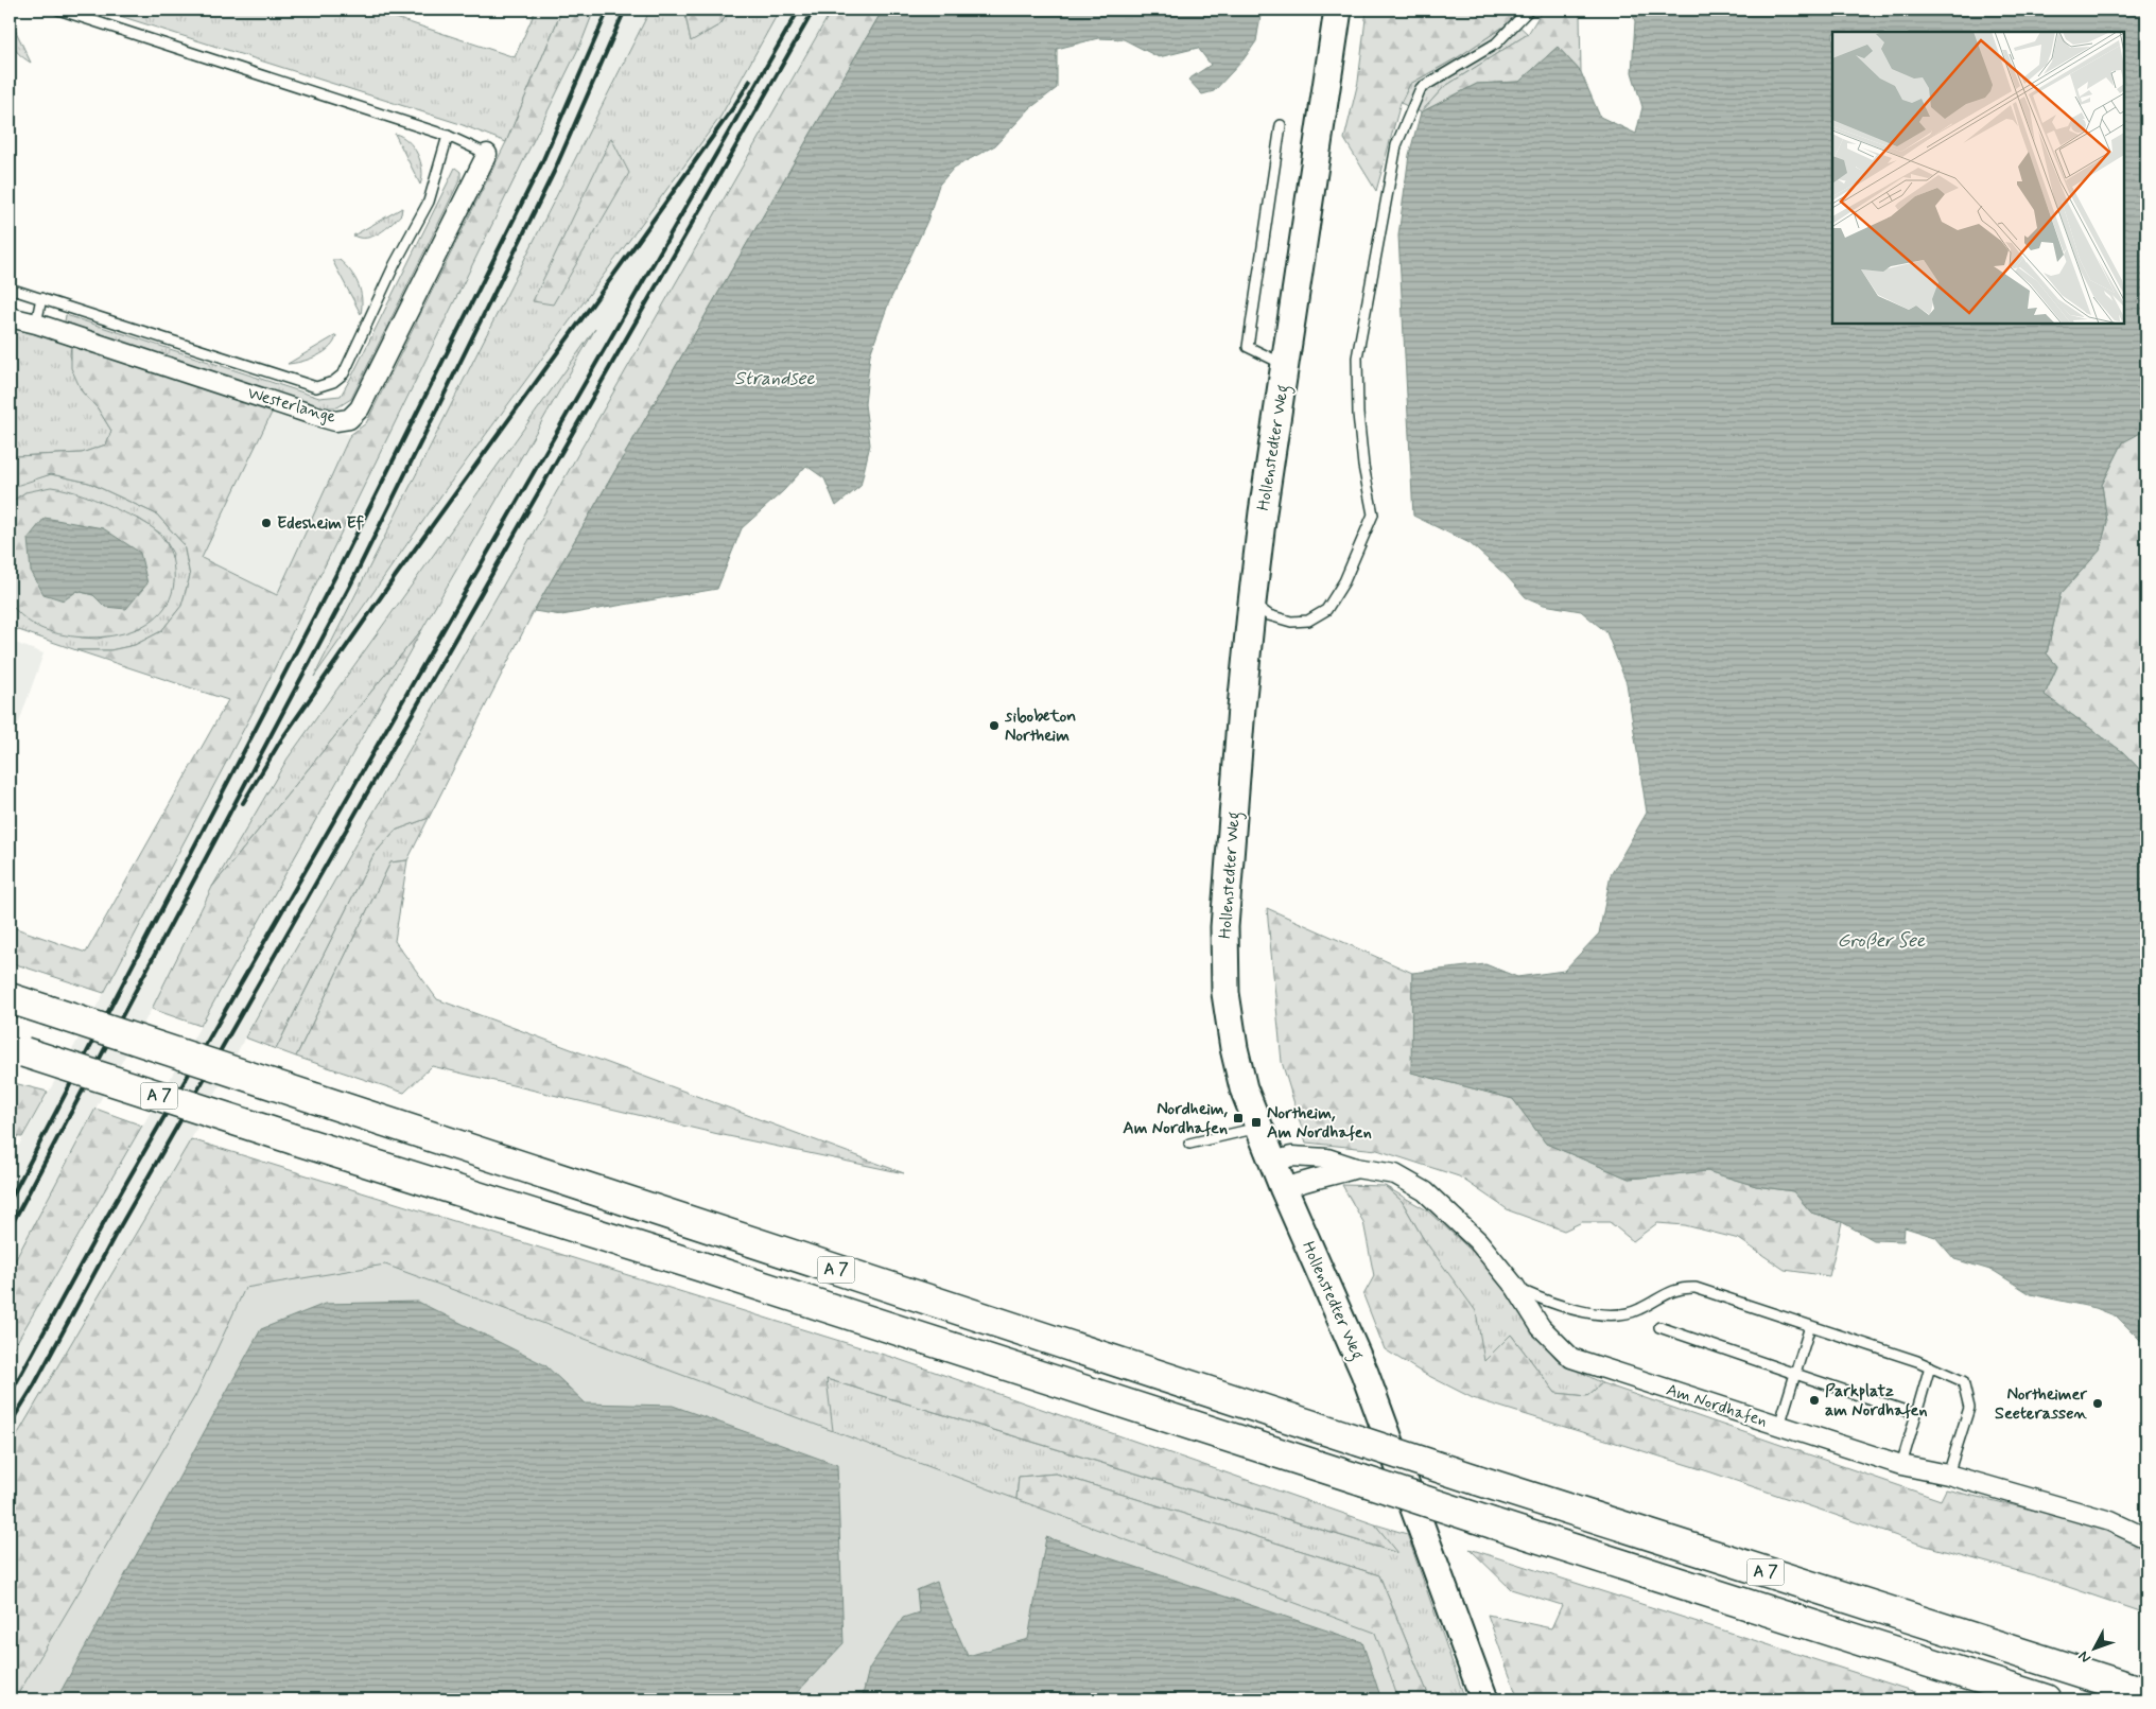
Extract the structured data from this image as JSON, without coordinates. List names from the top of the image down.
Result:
{
  "streets": {
    "highway": ["A 7"],
    "main road": ["Hollenstedter Weg"],
    "street": ["Westerlange", "Am Nordhafen"]
  },
  "crossings": [
    ["Hollenstedter Weg", "Am Nordhafen"]
  ],
  "water": ["Strandsee", "Großer See"],
  "places": {
    "other": [
      "Edesheim Ef",
      "sibobeton Northeim",
      "Parkplatz am Nordhafen",
      "Northeimer Seeterassen"
    ],
    "transit": ["Nordheim, Am Nordhafen", "Northeim, Am Nordhafen"]
  },
  "north": "bottom left"
}
